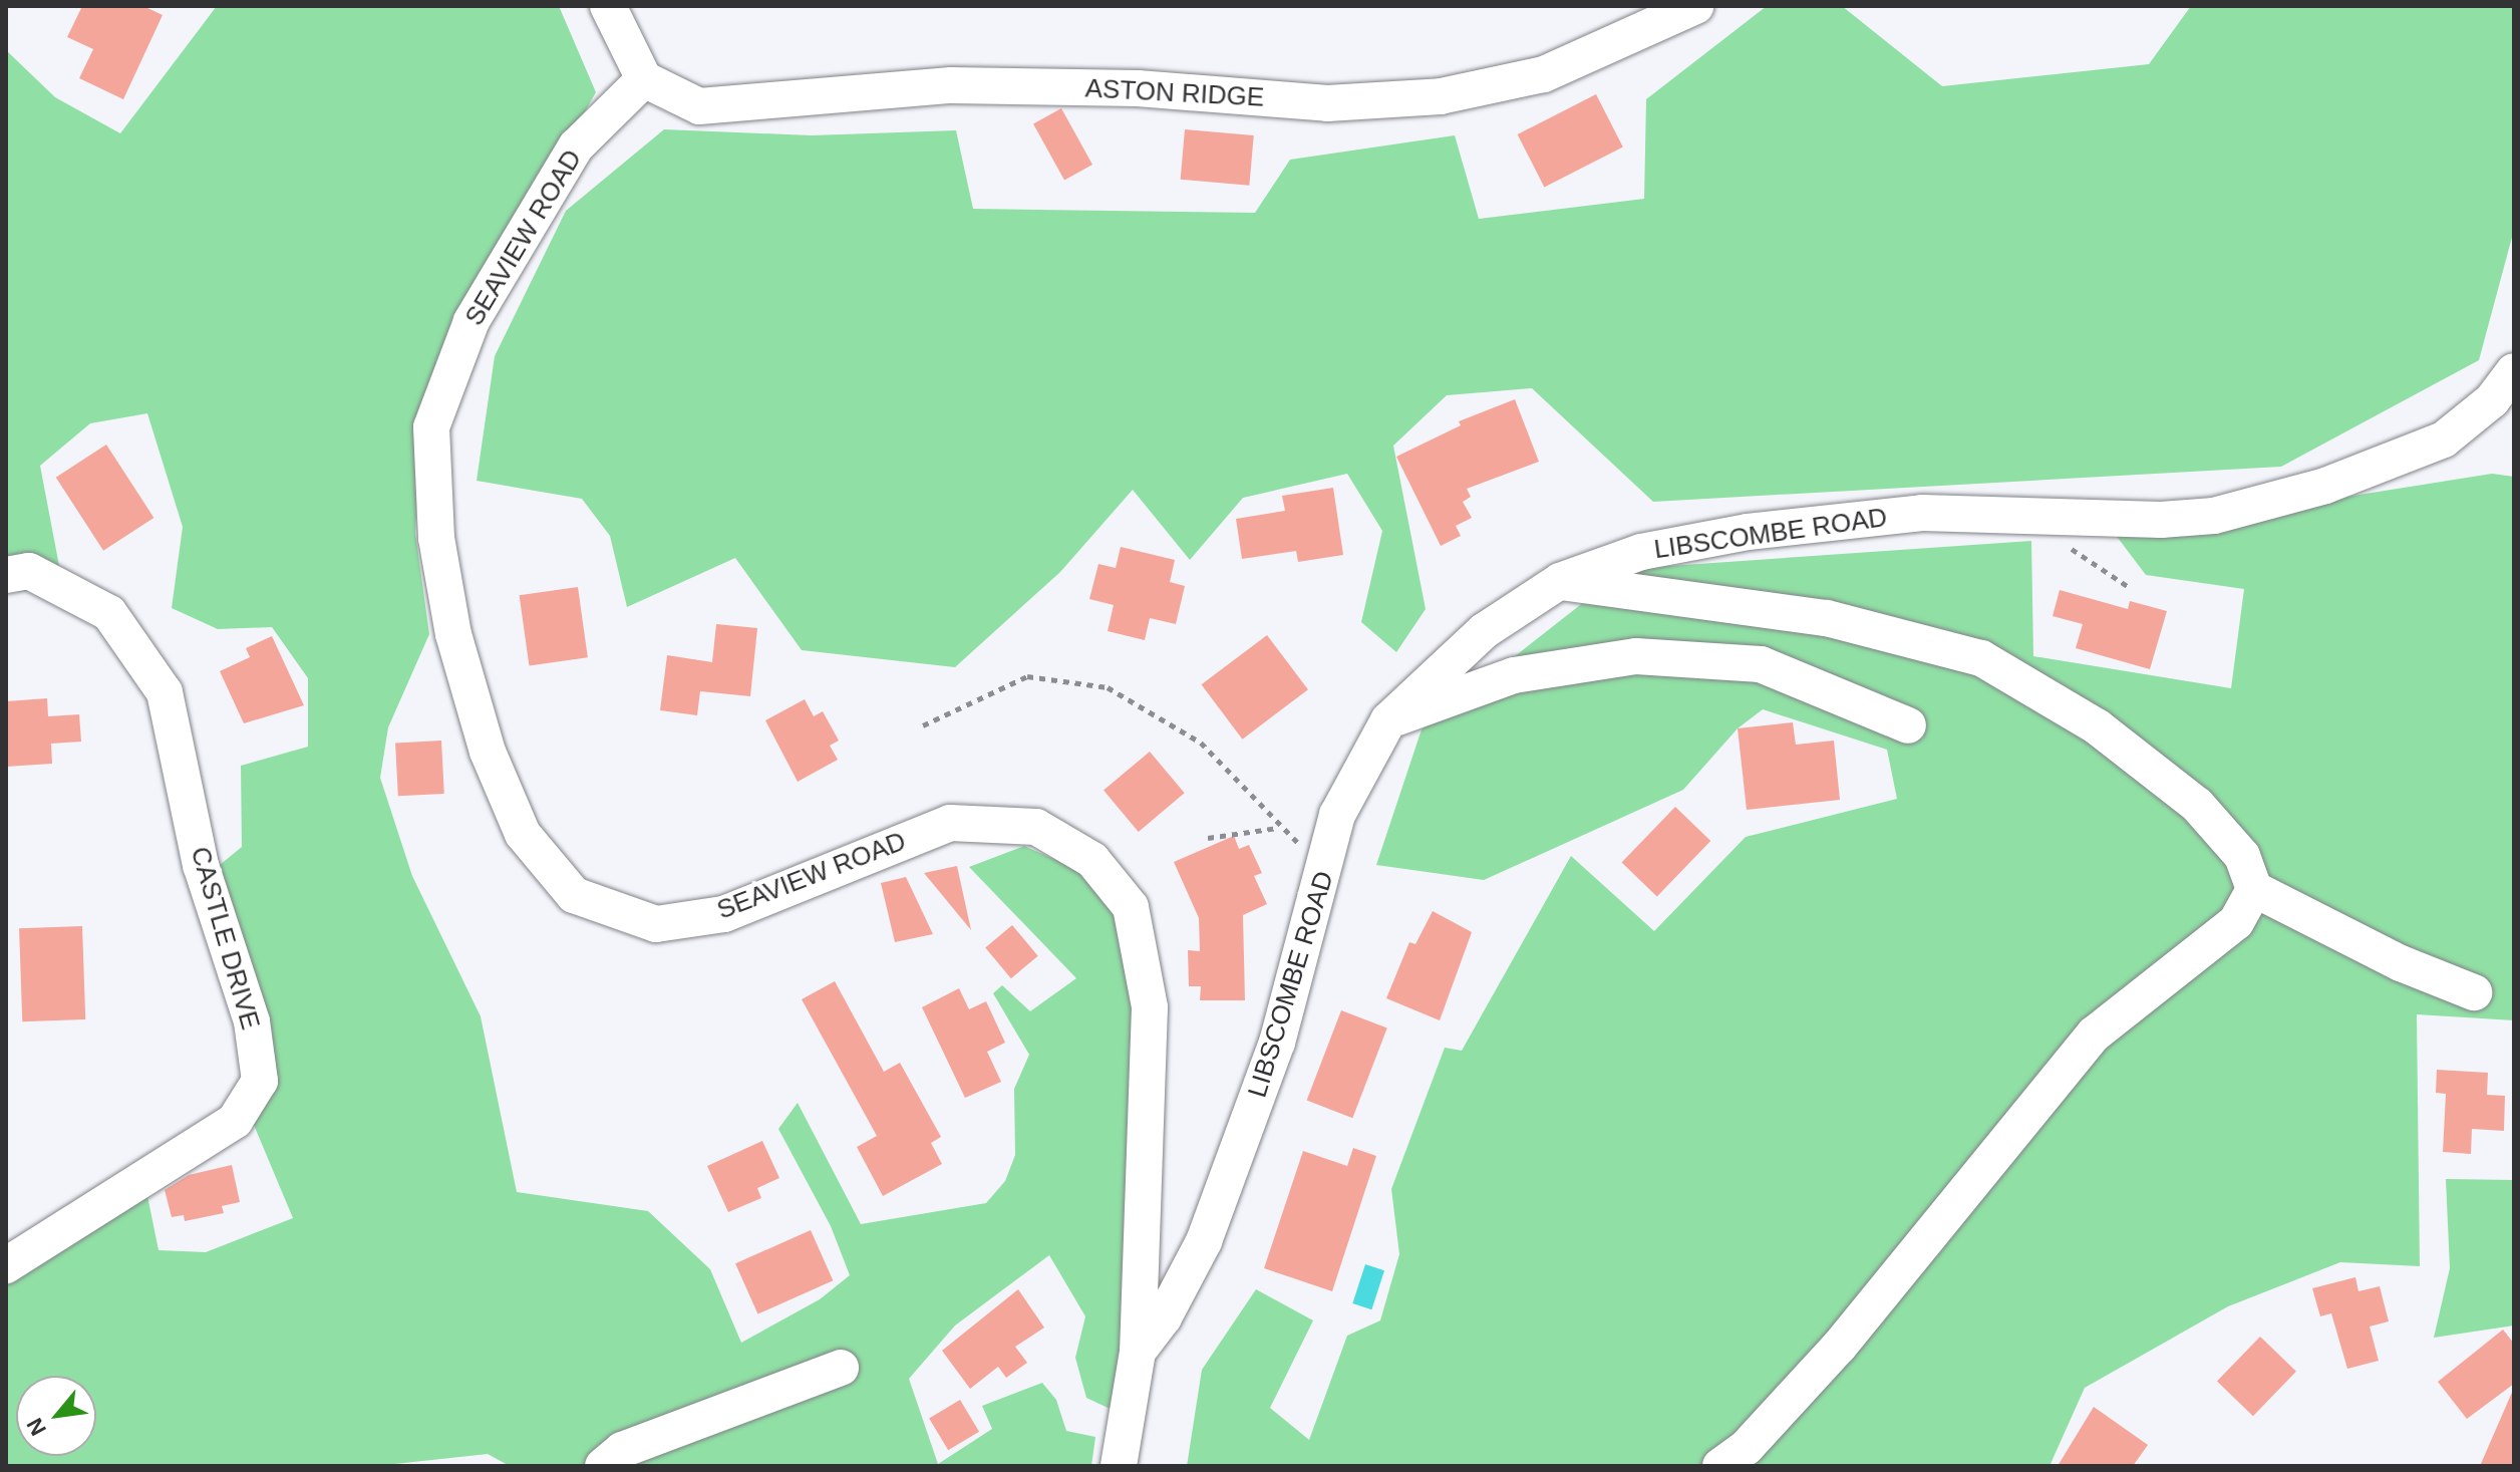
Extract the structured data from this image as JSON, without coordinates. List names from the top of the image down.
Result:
{
  "streets": {
    "street": [
      "ASTON RIDGE",
      "SEAVIEW ROAD",
      "LIBSCOMBE ROAD",
      "CASTLE DRIVE"
    ]
  },
  "crossings": [
    ["ASTON RIDGE", "SEAVIEW ROAD"],
    ["SEAVIEW ROAD", "LIBSCOMBE ROAD"]
  ],
  "north": "bottom left"
}
